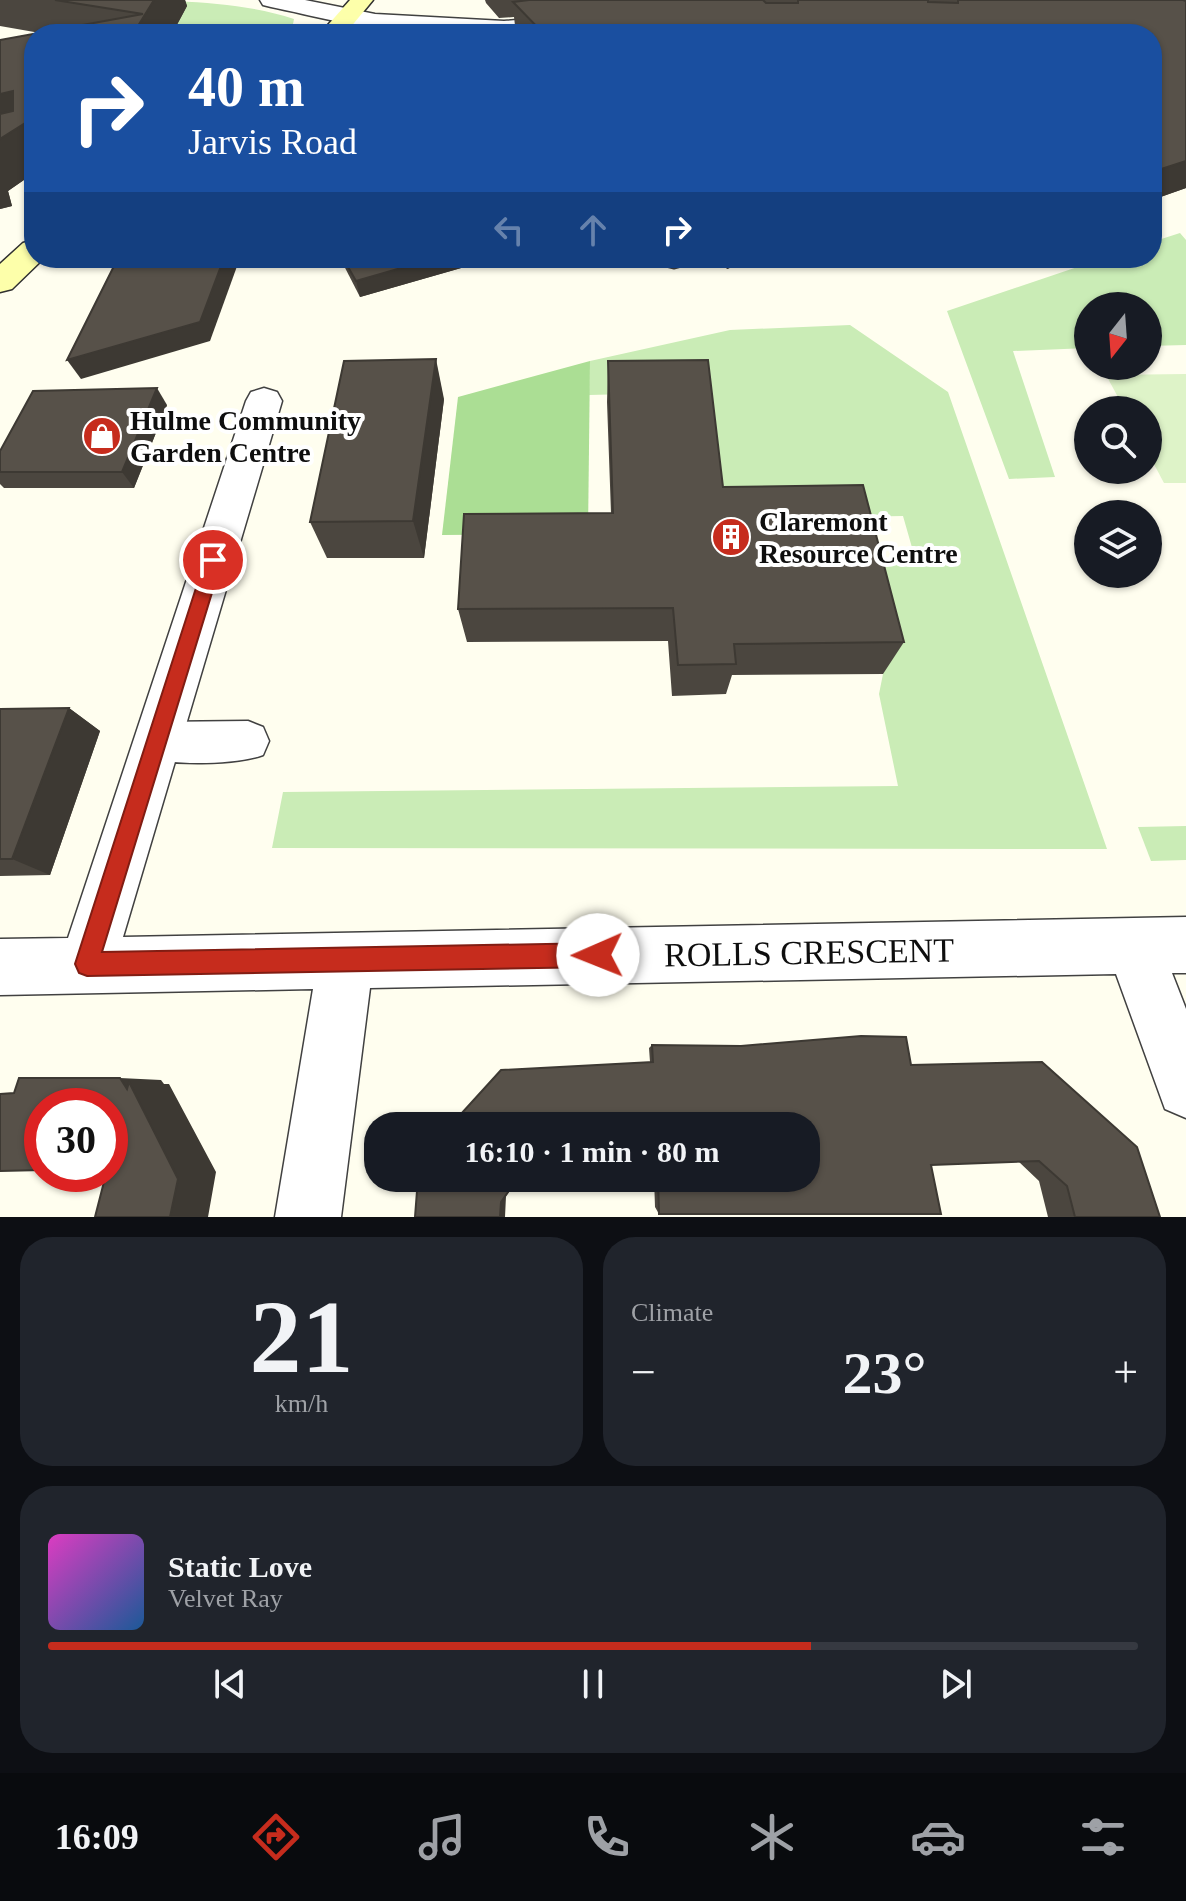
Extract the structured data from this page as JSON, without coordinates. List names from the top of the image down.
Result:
{
  "streets": {
    "street": ["ROLLS CRESCENT"]
  },
  "places": {
    "shop": ["Hulme Community Garden Centre"],
    "building": ["Claremont Resource Centre"]
  },
  "north": "bottom",
  "page": {
    "turn": ["40 m", "Jarvis Road"],
    "limit": "30",
    "trip": "16:10 · 1 min · 80 m",
    "tile": [
      ["21", "km/h"],
      "Climate"
    ],
    "heat": ["−", "23°", "+"],
    "song": ["Static Love", "Velvet Ray"],
    "tabs": "16:09"
  }
}
